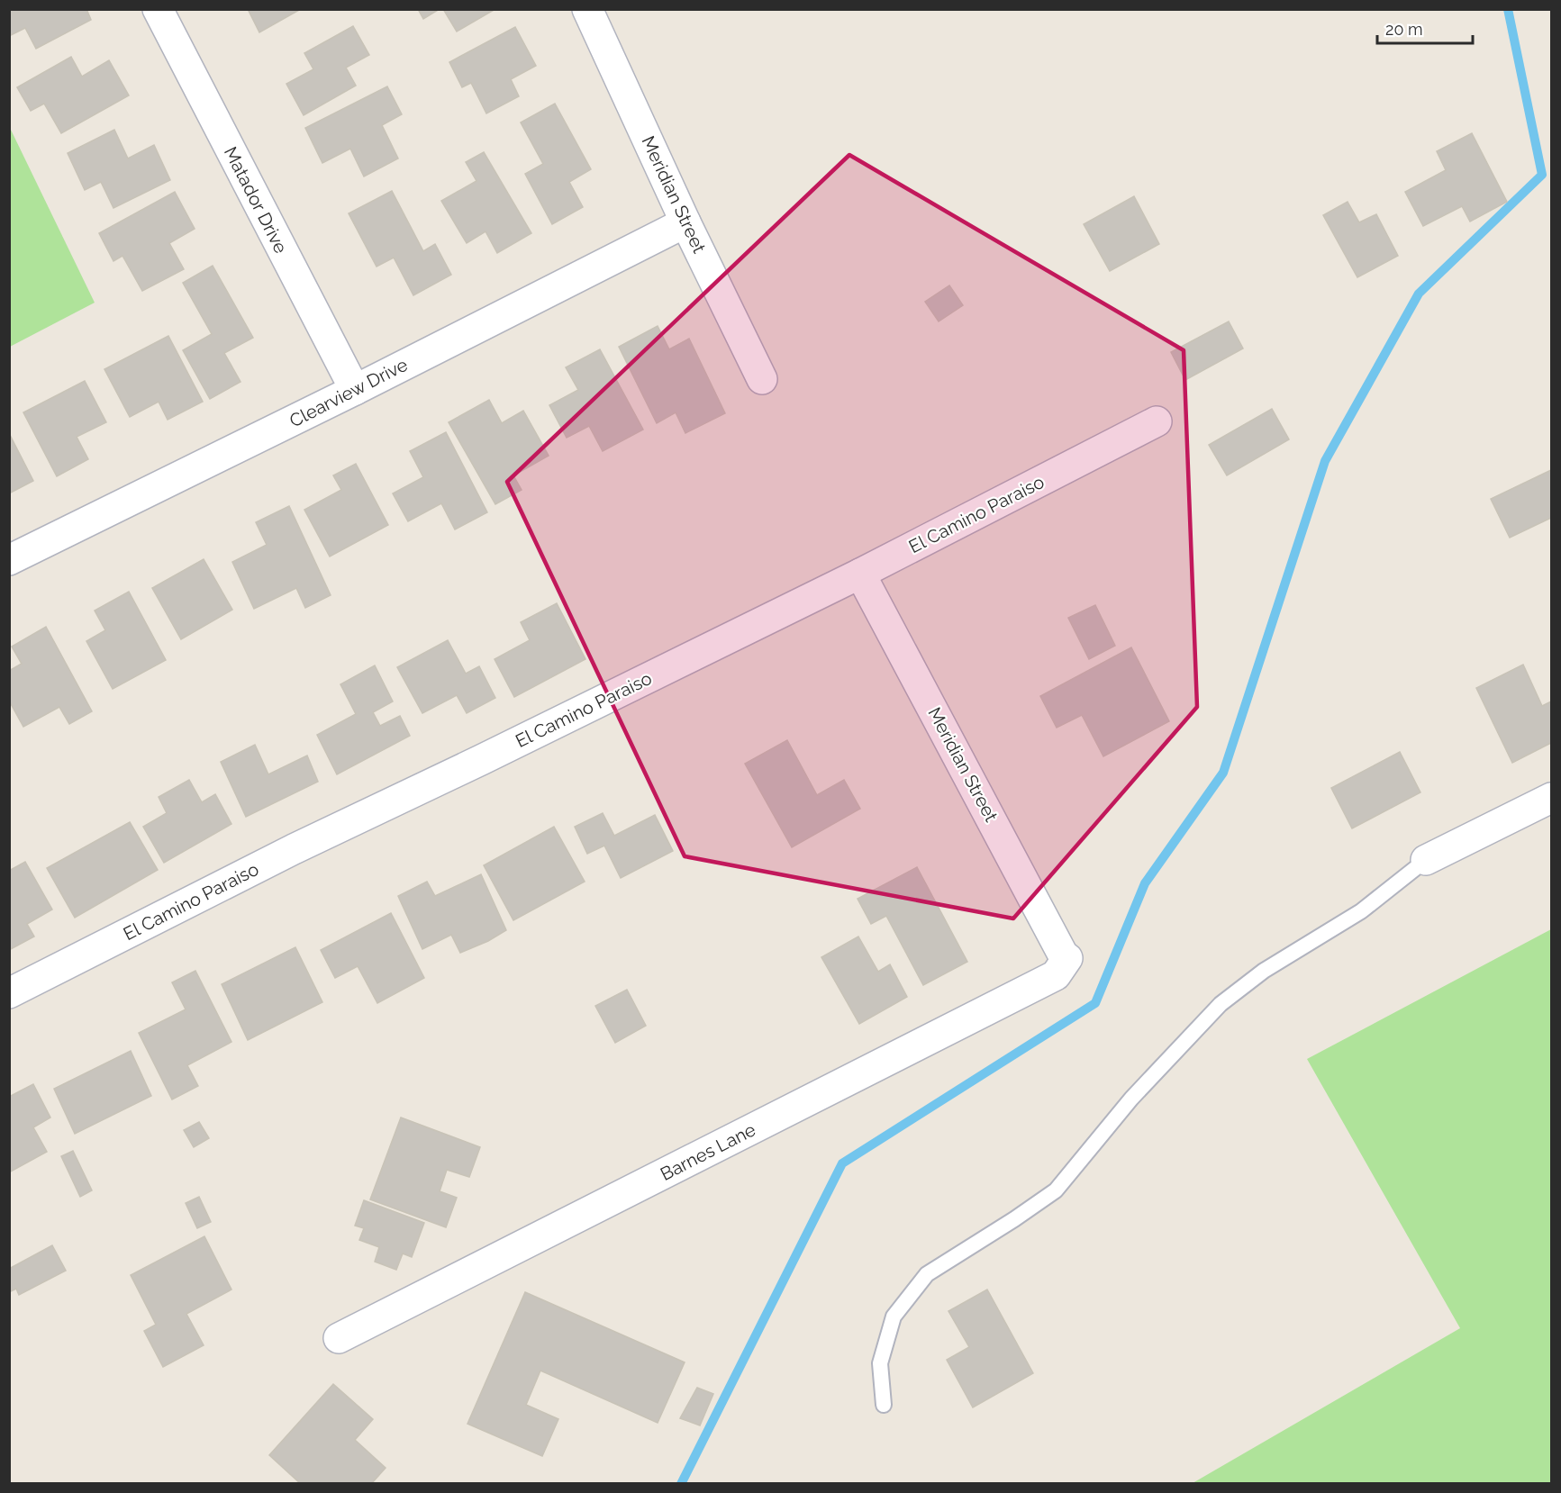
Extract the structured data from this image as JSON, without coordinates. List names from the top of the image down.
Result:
{
  "streets": {
    "street": [
      "Meridian Street",
      "Matador Drive",
      "Clearview Drive",
      "El Camino Paraiso",
      "Barnes Lane"
    ]
  },
  "crossings": [
    ["Meridian Street", "Clearview Drive"],
    ["Meridian Street", "El Camino Paraiso"],
    ["Meridian Street", "Barnes Lane"],
    ["Matador Drive", "Clearview Drive"]
  ],
  "scale_bar": "20 m"
}
